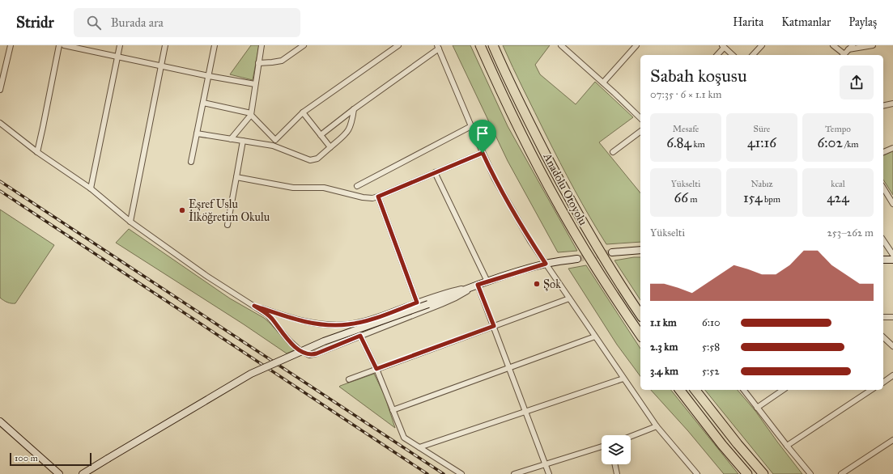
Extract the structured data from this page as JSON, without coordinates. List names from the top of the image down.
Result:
{
  "streets": {
    "highway": ["Anadolu Otoyolu"]
  },
  "places": ["Eşref Uslu İlköğretim Okulu", "Şok"],
  "scale_bar": "100 m",
  "page": {
    "header": "Stridr",
    "search": "Burada ara",
    "nav": ["Harita", "Katmanlar", "Paylaş"],
    "heading": ["Sabah koşusu", "07:35 · 6 × 1.1 km"],
    "stats": [
      ["Mesafe", "6.84 km"],
      ["Süre", "41:16"],
      ["Tempo", "6:02 /km"],
      ["Yükselti", "66 m"],
      ["Nabız", "154 bpm"],
      ["kcal", "424"]
    ],
    "chart": ["Yükselti", "253–262 m"],
    "list": [
      {
        "name": "1.1 km",
        "note": "6:10"
      },
      {
        "name": "2.3 km",
        "note": "5:58"
      },
      {
        "name": "3.4 km",
        "note": "5:52"
      }
    ],
    "scale": "100 m"
  }
}
